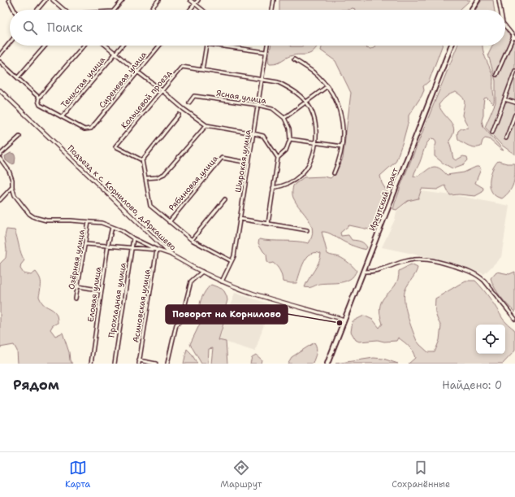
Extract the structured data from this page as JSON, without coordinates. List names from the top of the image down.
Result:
{
  "streets": {
    "main road": ["Иркутский тракт"],
    "street": [
      "Сиреневая улица",
      "Тенистая улица",
      "Ясная улица",
      "Кольцевой проезд",
      "Широкая улица",
      "Рябиновая улица",
      "Подъезд к с. Корнилово, д.Аркашево",
      "Озёрная улица",
      "Еловая улица",
      "Прохладная улица",
      "Асиновская улица"
    ]
  },
  "crossings": [
    ["Сиреневая улица", "Тенистая улица"],
    ["Ясная улица", "Широкая улица"],
    ["Кольцевой проезд", "Широкая улица"],
    ["Широкая улица", "Рябиновая улица"],
    ["Широкая улица", "Подъезд к с. Корнилово, д.Аркашево"],
    ["Подъезд к с. Корнилово, д.Аркашево", "Иркутский тракт"]
  ],
  "places": ["Поворот на Корнилово"],
  "page": {
    "search": "Поиск",
    "heading": ["Рядом", "Найдено: 0"],
    "nav": ["Карта", "Маршрут", "Сохранённые"]
  }
}
